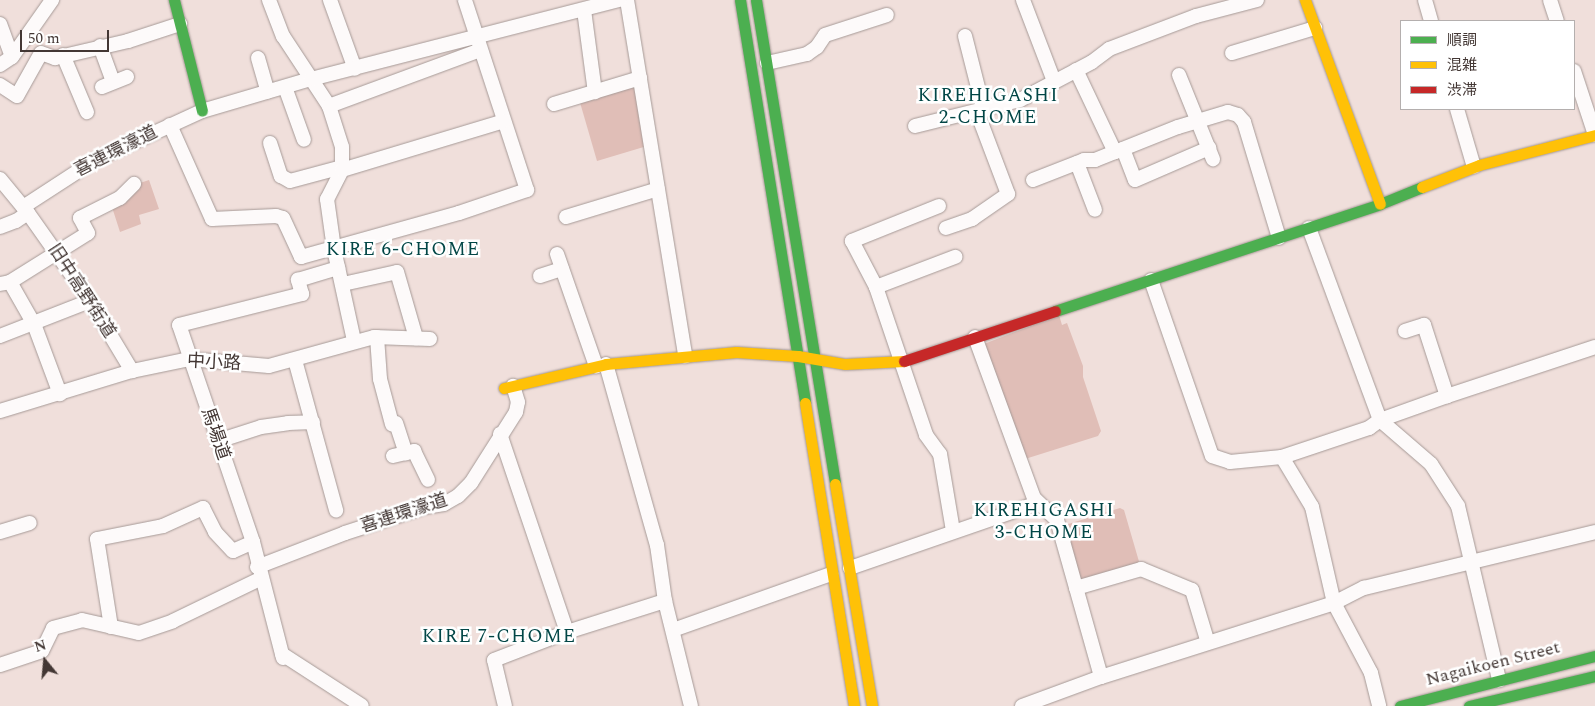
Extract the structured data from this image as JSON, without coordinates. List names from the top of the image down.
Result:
{
  "streets": {
    "street": [
      "喜連環濠道",
      "旧中高野街道",
      "中小路",
      "馬場道",
      "Nagaikoen Street"
    ]
  },
  "crossings": [
    ["喜連環濠道", "旧中高野街道"],
    ["喜連環濠道", "馬場道"],
    ["旧中高野街道", "中小路"],
    ["中小路", "馬場道"]
  ],
  "districts": [
    "KIREHIGASHI 2-CHOME",
    "KIRE 6-CHOME",
    "KIREHIGASHI 3-CHOME",
    "KIRE 7-CHOME"
  ],
  "legend": ["順調", "混雑", "渋滞"],
  "scale_bar": "50 m",
  "north": "top"
}
